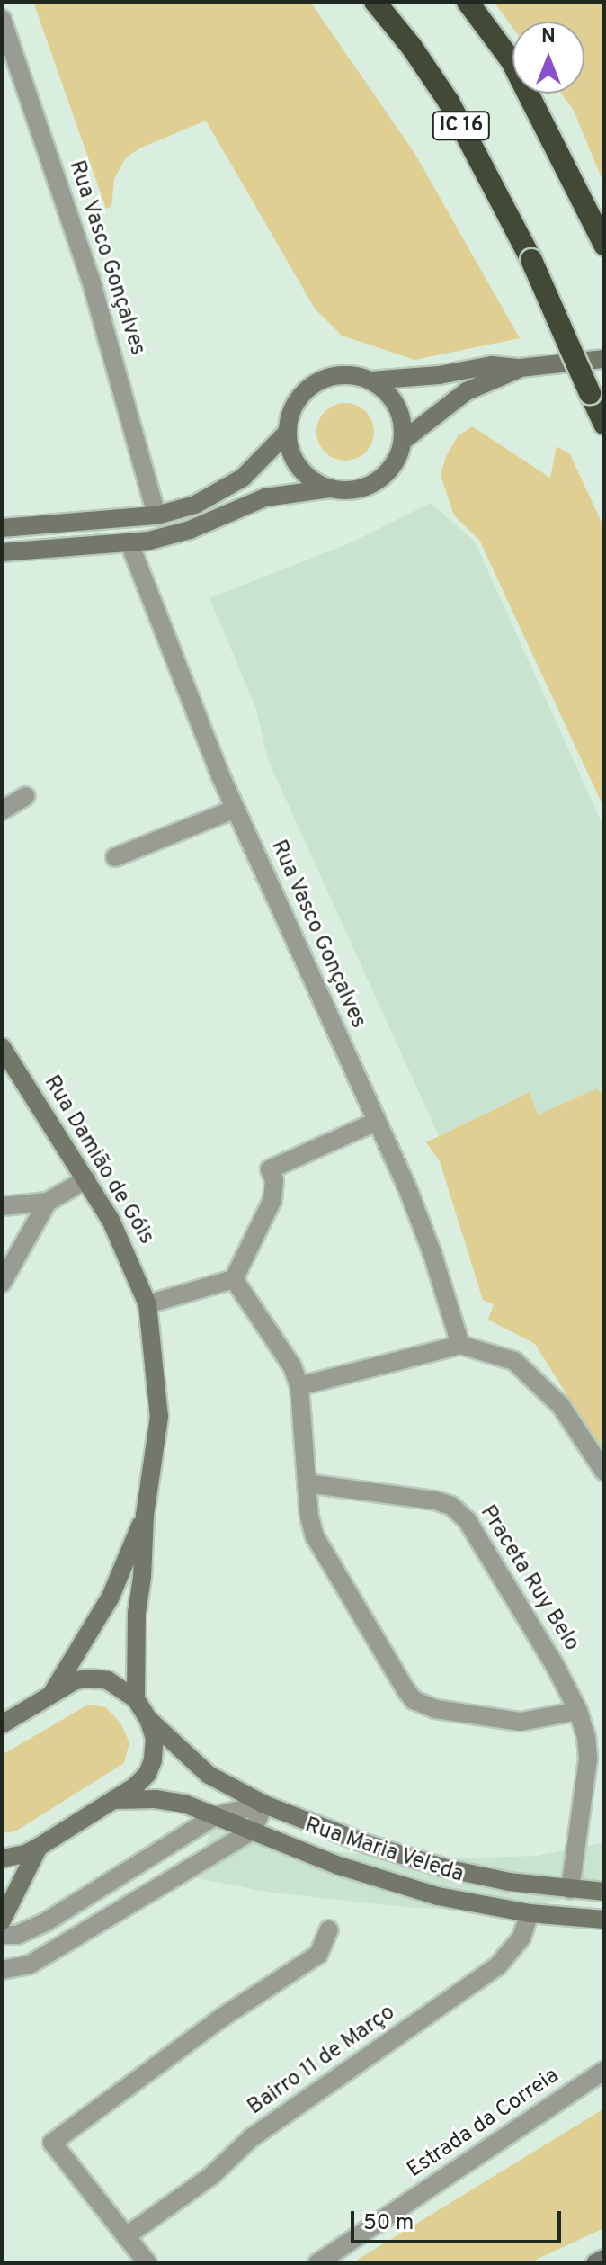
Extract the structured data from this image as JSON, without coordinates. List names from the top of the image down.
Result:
{
  "streets": {
    "highway": ["IC 16"],
    "street": [
      "Rua Vasco Gonçalves",
      "Rua Damião de Góis",
      "Praceta Ruy Belo",
      "Rua Maria Veleda",
      "Bairro 11 de Março",
      "Estrada da Correia"
    ]
  },
  "crossings": [
    ["Praceta Ruy Belo", "Rua Maria Veleda"],
    ["Rua Maria Veleda", "Bairro 11 de Março"]
  ],
  "scale_bar": "50 m",
  "north": "top"
}
